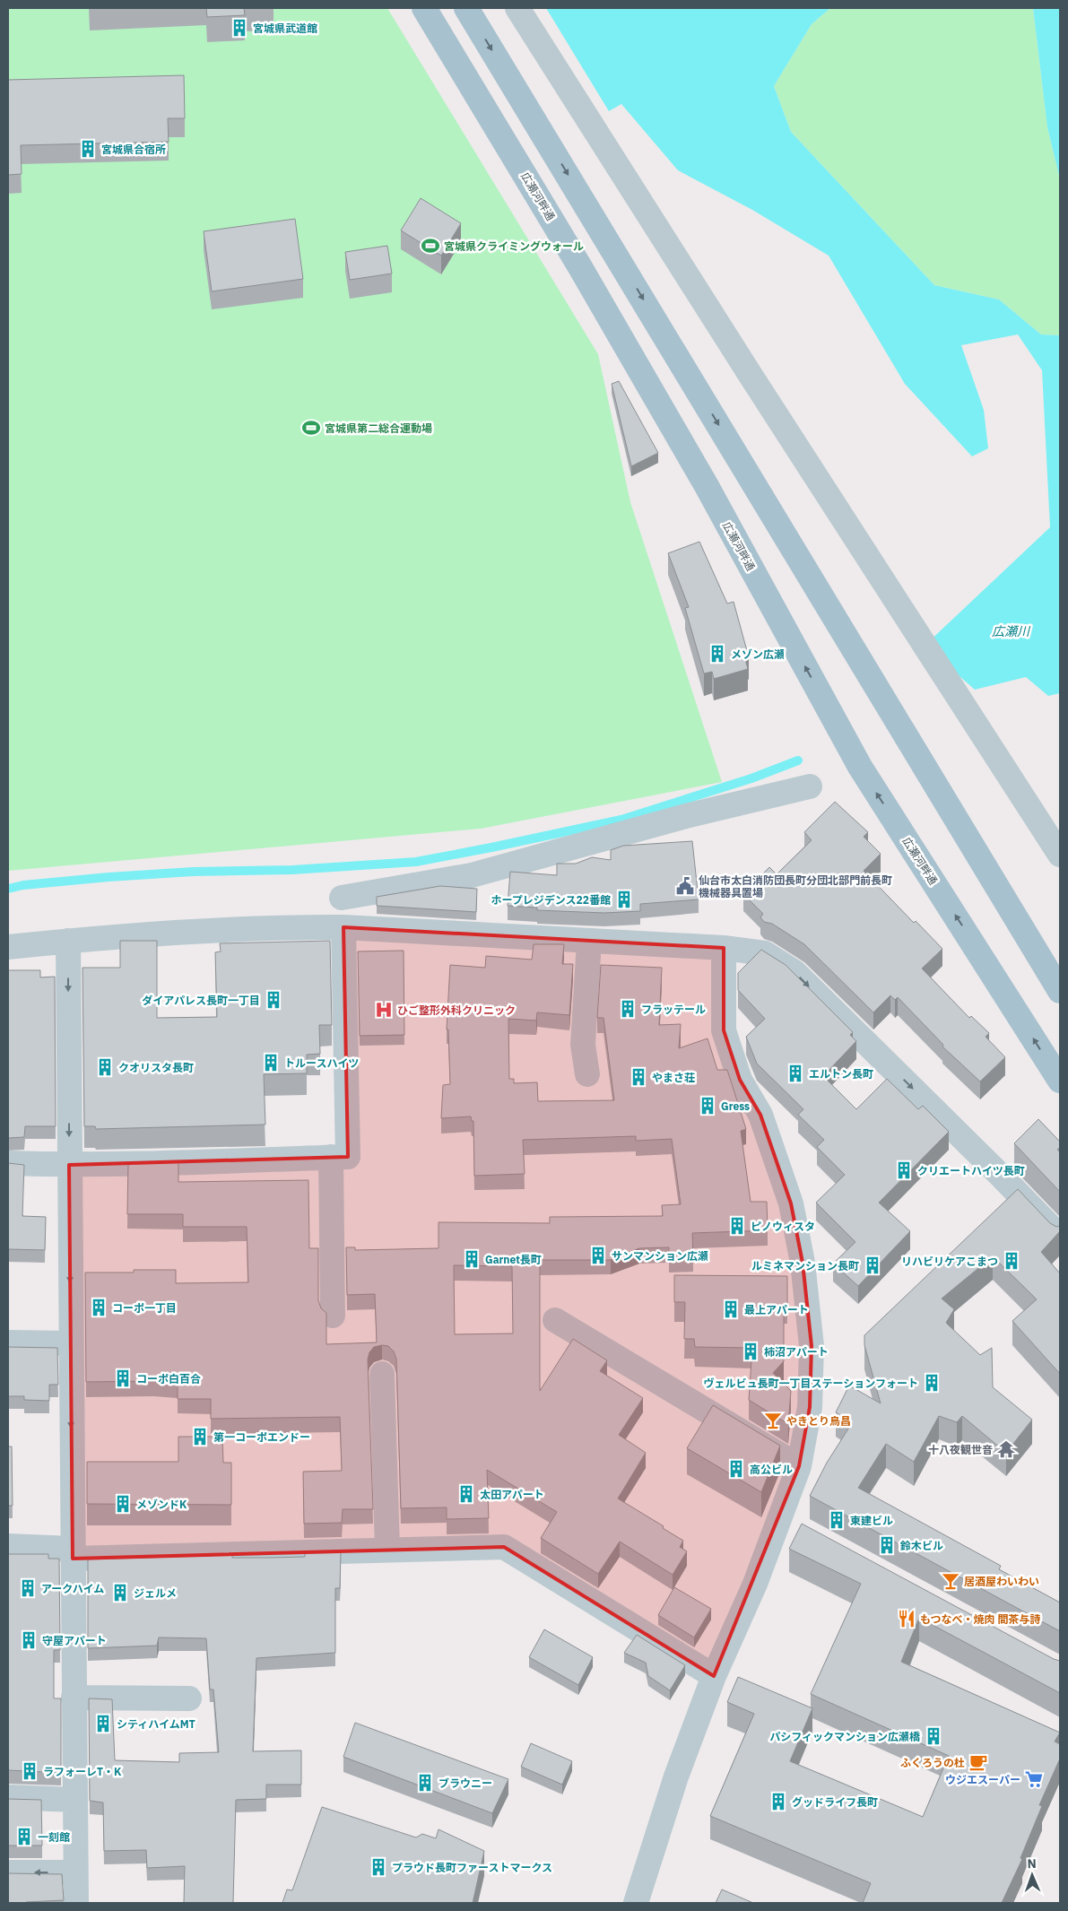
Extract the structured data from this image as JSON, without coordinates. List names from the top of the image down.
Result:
{
  "streets": {
    "main road": ["広瀬河畔通"]
  },
  "water": ["広瀬川"],
  "places": {
    "building": [
      "宮城県武道館",
      "宮城県合宿所",
      "メゾン広瀬",
      "ホープレジデンス22番館",
      "ダイアパレス長町一丁目",
      "フラッテール",
      "トルースハイツ",
      "クオリスタ長町",
      "エルトン長町",
      "やまさ荘",
      "Gress",
      "クリエートハイツ長町",
      "ピノウィスタ",
      "サンマンション広瀬",
      "Garnet長町",
      "リハビリケアこまつ",
      "ルミネマンション長町",
      "コーポ一丁目",
      "最上アパート",
      "柿沼アパート",
      "コーポ白百合",
      "ヴェルビュ長町一丁目ステーションフォート",
      "第一コーポエンドー",
      "高公ビル",
      "太田アパート",
      "メゾンドK",
      "東建ビル",
      "鈴木ビル",
      "アークハイム",
      "ジェルメ",
      "守屋アパート",
      "シティハイムMT",
      "パシフィックマンション広瀬橋",
      "ラフォーレT・K",
      "ブラウニー",
      "グッドライフ長町",
      "一刻館",
      "プラウド長町ファーストマークス"
    ],
    "sports": ["宮城県クライミングウォール", "宮城県第二総合運動場"],
    "public building": ["仙台市太白消防団長町分団北部門前長町 機械器具置場"],
    "hospital": ["ひご整形外科クリニック"],
    "bar": ["やきとり鳥昌", "居酒屋わいわい"],
    "temple": ["十八夜観世音"],
    "restaurant": ["もつなべ・焼肉 間茶与詩"],
    "cafe": ["ふくろうの杜"],
    "supermarket": ["ウジエスーパー"]
  },
  "north": "top"
}
